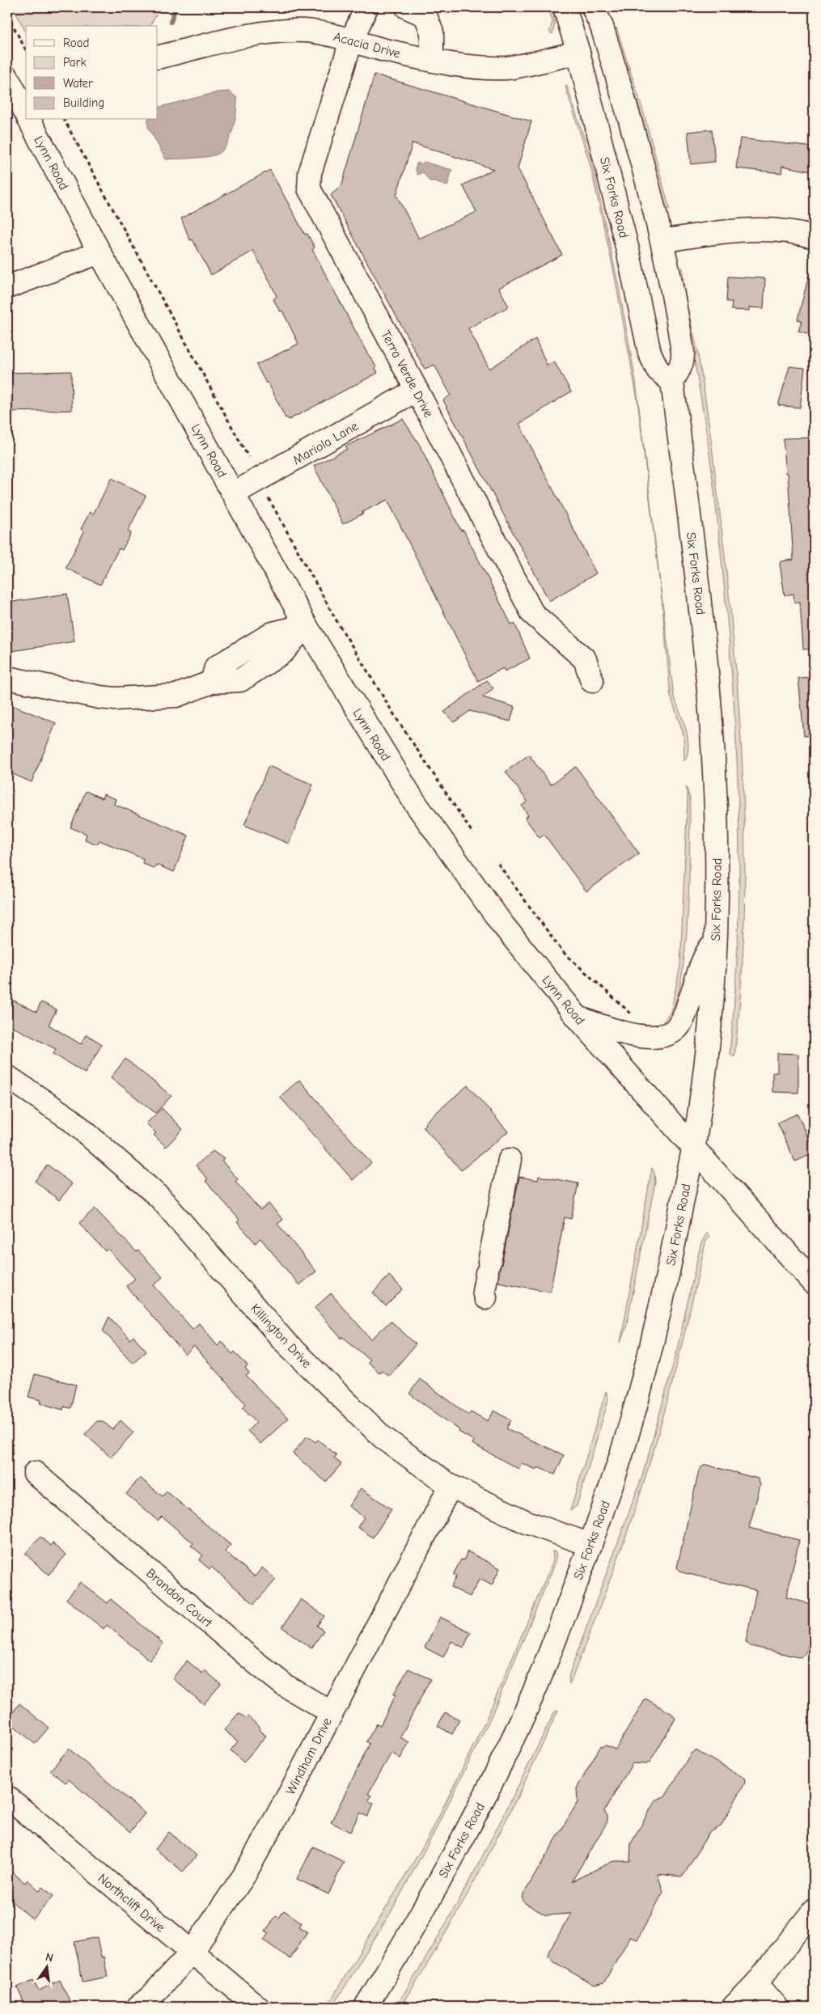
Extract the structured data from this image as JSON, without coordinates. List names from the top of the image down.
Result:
{
  "streets": {
    "street": [
      "Acacia Drive",
      "Lynn Road",
      "Six Forks Road",
      "Terra Verde Drive",
      "Mariola Lane",
      "Killington Drive",
      "Brandon Court",
      "Windham Drive",
      "Northclift Drive"
    ]
  },
  "crossings": [
    ["Acacia Drive", "Six Forks Road"],
    ["Acacia Drive", "Terra Verde Drive"],
    ["Lynn Road", "Six Forks Road"],
    ["Lynn Road", "Mariola Lane"],
    ["Six Forks Road", "Killington Drive"],
    ["Terra Verde Drive", "Mariola Lane"],
    ["Killington Drive", "Windham Drive"],
    ["Brandon Court", "Windham Drive"],
    ["Windham Drive", "Northclift Drive"]
  ],
  "legend": [
    "Road",
    "Park",
    "Water",
    "Building"
  ],
  "north": "top"
}
